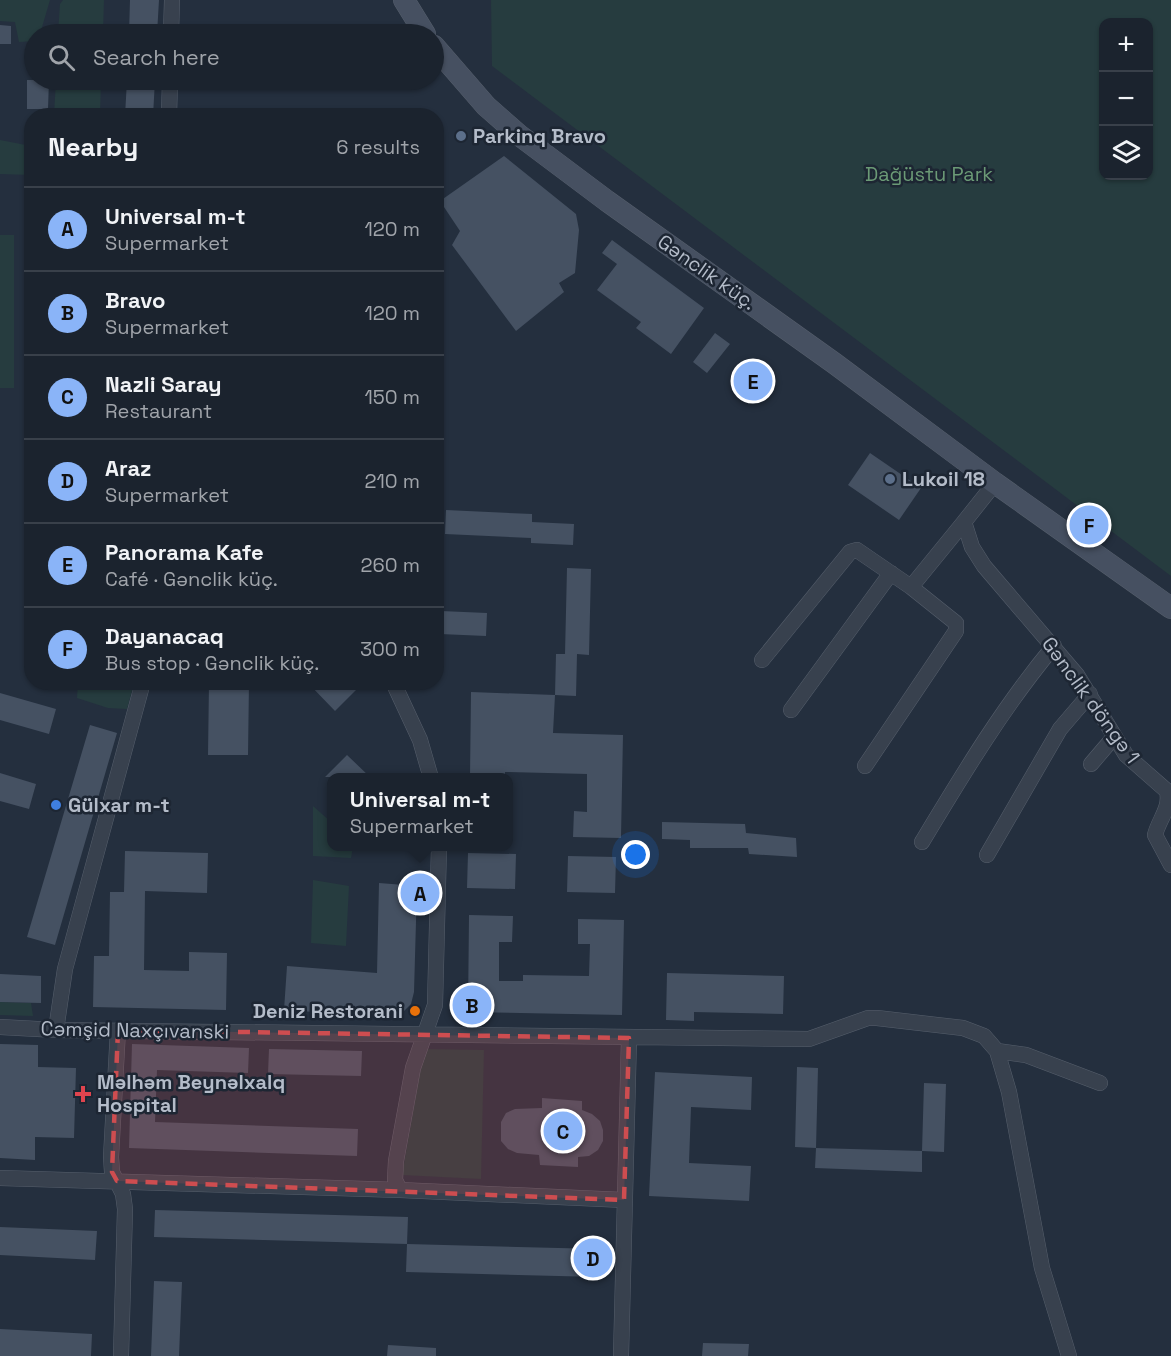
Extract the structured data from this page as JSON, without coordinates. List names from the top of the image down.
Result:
{
  "streets": {
    "main road": ["Gənclik küç."],
    "street": ["Gənclik döngə 1", "Cəmşid Naxçıvanski"]
  },
  "parks": ["Dağüstu Park"],
  "places": {
    "other": [
      "Parkinq Bravo",
      "Lukoil 18",
      "Gülxar m-t",
      "Deniz Restorani"
    ],
    "health": ["Məlhəm Beynəlxalq Hospital"]
  },
  "page": {
    "map_buttons": ["+", "−"],
    "search": "Search here",
    "heading": ["Nearby", "6 results"],
    "list": [
      {
        "mark": "A",
        "name": "Universal m-t",
        "note": "Supermarket",
        "value": "120 m"
      },
      {
        "mark": "B",
        "name": "Bravo",
        "note": "Supermarket",
        "value": "120 m"
      },
      {
        "mark": "C",
        "name": "Nazli Saray",
        "note": "Restaurant",
        "value": "150 m"
      },
      {
        "mark": "D",
        "name": "Araz",
        "note": "Supermarket",
        "value": "210 m"
      },
      {
        "mark": "E",
        "name": "Panorama Kafe",
        "note": "Café · Gənclik küç.",
        "value": "260 m"
      },
      {
        "mark": "F",
        "name": "Dayanacaq",
        "note": "Bus stop · Gənclik küç.",
        "value": "300 m"
      }
    ],
    "pins": [
      "E",
      "F",
      "A",
      "B",
      "C",
      "D"
    ],
    "popup": ["Universal m-t", "Supermarket"]
  }
}
